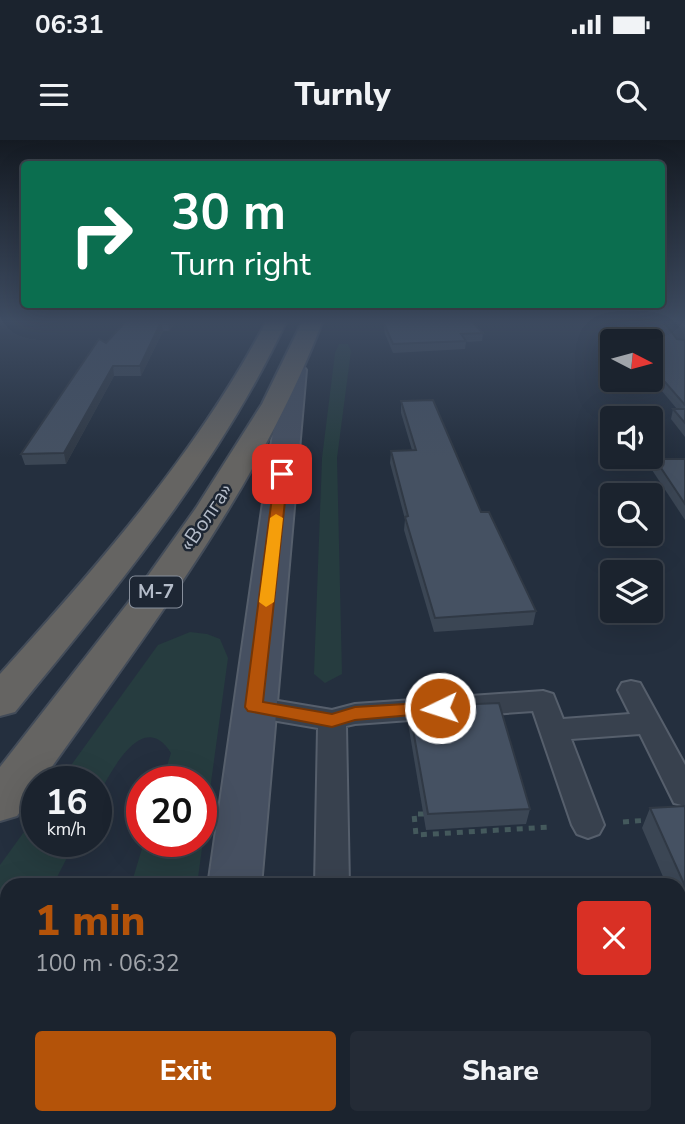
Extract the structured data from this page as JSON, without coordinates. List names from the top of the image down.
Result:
{
  "streets": {
    "highway": ["«Волга»", "М-7"]
  },
  "north": "right",
  "page": {
    "status": "06:31",
    "header": "Turnly",
    "turn": ["30 m", "Turn right"],
    "speed": "16 km/h",
    "limit": "20",
    "heading": ["1 min", "100 m · 06:32"],
    "buttons": ["Exit", "Share"]
  }
}
